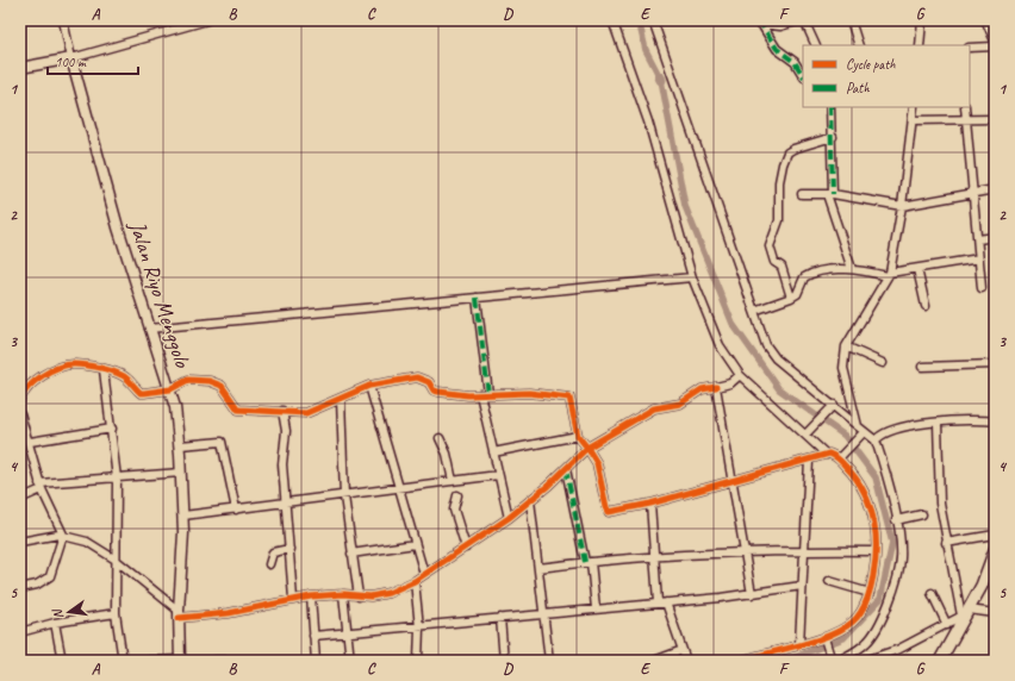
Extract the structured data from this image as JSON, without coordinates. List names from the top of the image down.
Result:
{
  "streets": {
    "street": ["Jalan Riyo Menggolo"]
  },
  "legend": ["Cycle path", "Path"],
  "scale_bar": "100 m",
  "north": "left",
  "grid": {
    "columns": [
      "A",
      "B",
      "C",
      "D",
      "E",
      "F",
      "G"
    ],
    "rows": [
      "1",
      "2",
      "3",
      "4",
      "5"
    ]
  }
}
